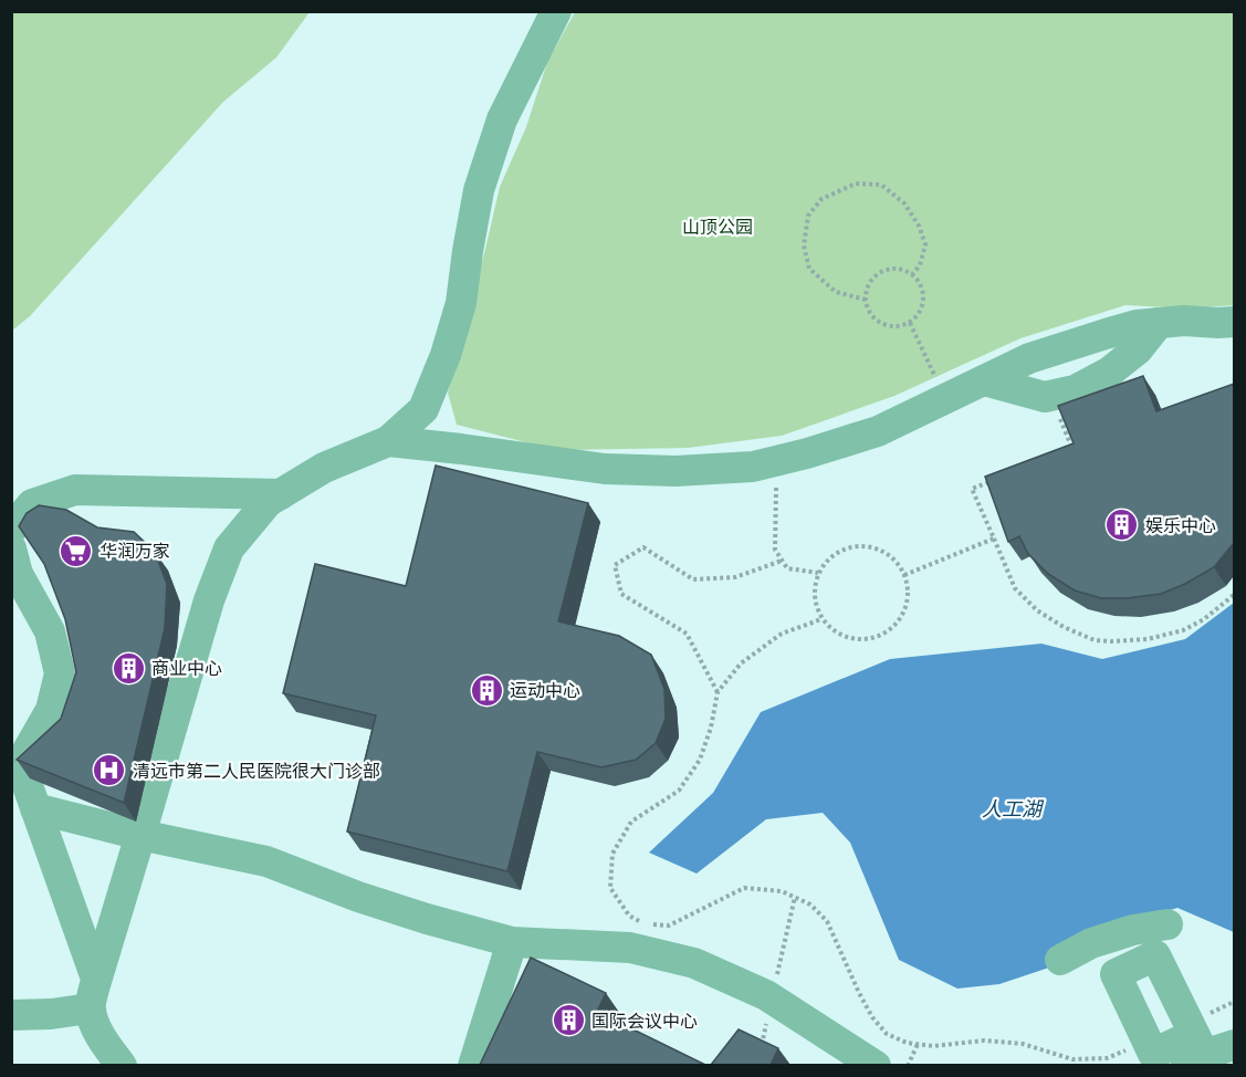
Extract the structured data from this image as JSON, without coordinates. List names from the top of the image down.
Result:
{
  "water": ["人工湖"],
  "parks": ["山顶公园"],
  "places": {
    "building": [
      "娱乐中心",
      "商业中心",
      "运动中心",
      "国际会议中心"
    ],
    "supermarket": ["华润万家"],
    "hospital": ["清远市第二人民医院很大门诊部"]
  }
}
